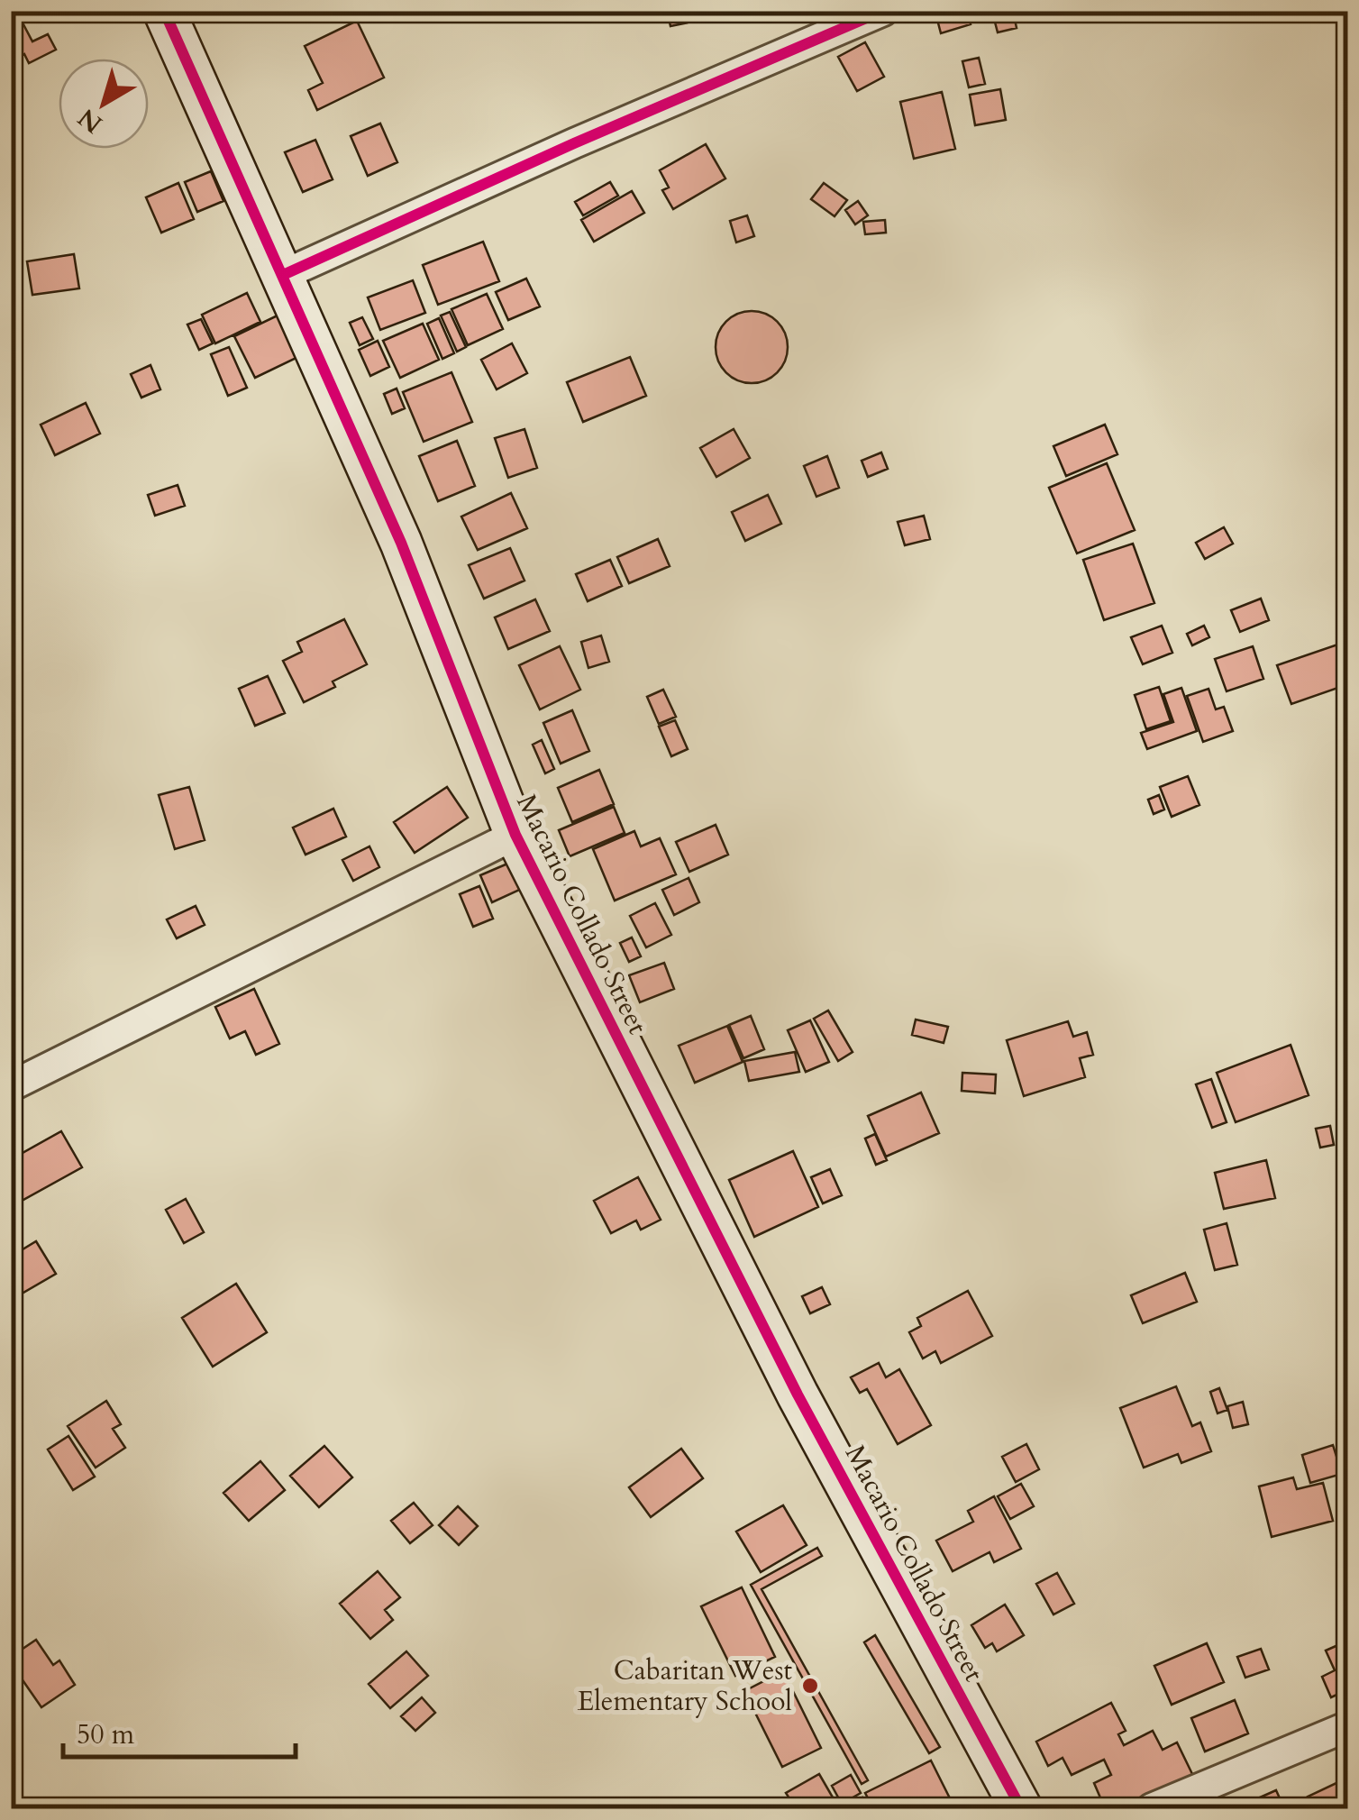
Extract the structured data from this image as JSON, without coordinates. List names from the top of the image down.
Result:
{
  "streets": {
    "street": ["Macario Collado Street"]
  },
  "places": ["Cabaritan West Elementary School"],
  "scale_bar": "50 m",
  "north": "bottom left"
}
